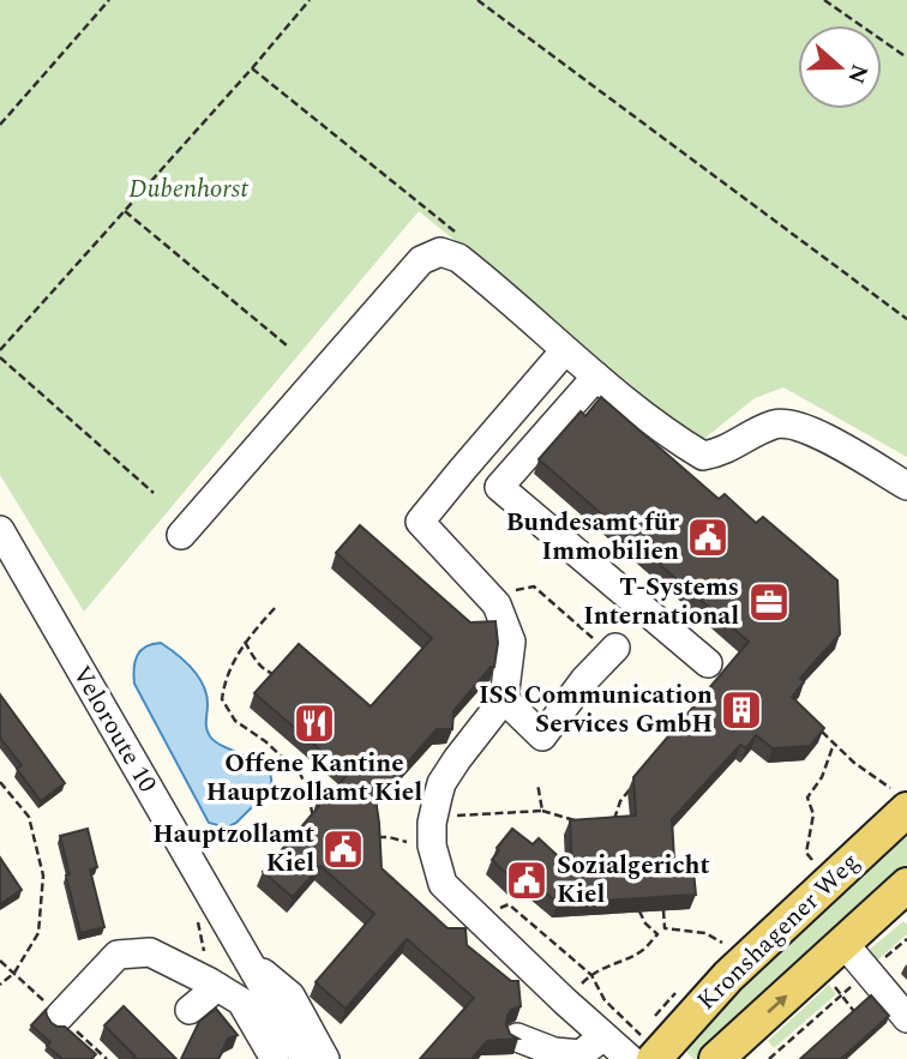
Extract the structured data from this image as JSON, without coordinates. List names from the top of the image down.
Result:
{
  "streets": {
    "main road": ["Kronshagener Weg"],
    "street": ["Veloroute 10"]
  },
  "parks": ["Dubenhorst"],
  "places": {
    "public building": ["Bundesamt für Immobilien", "Hauptzollamt Kiel", "Sozialgericht Kiel"],
    "office": ["T-Systems International"],
    "building": ["ISS Communication Services GmbH"],
    "restaurant": ["Offene Kantine Hauptzollamt Kiel"]
  },
  "north": "right"
}
